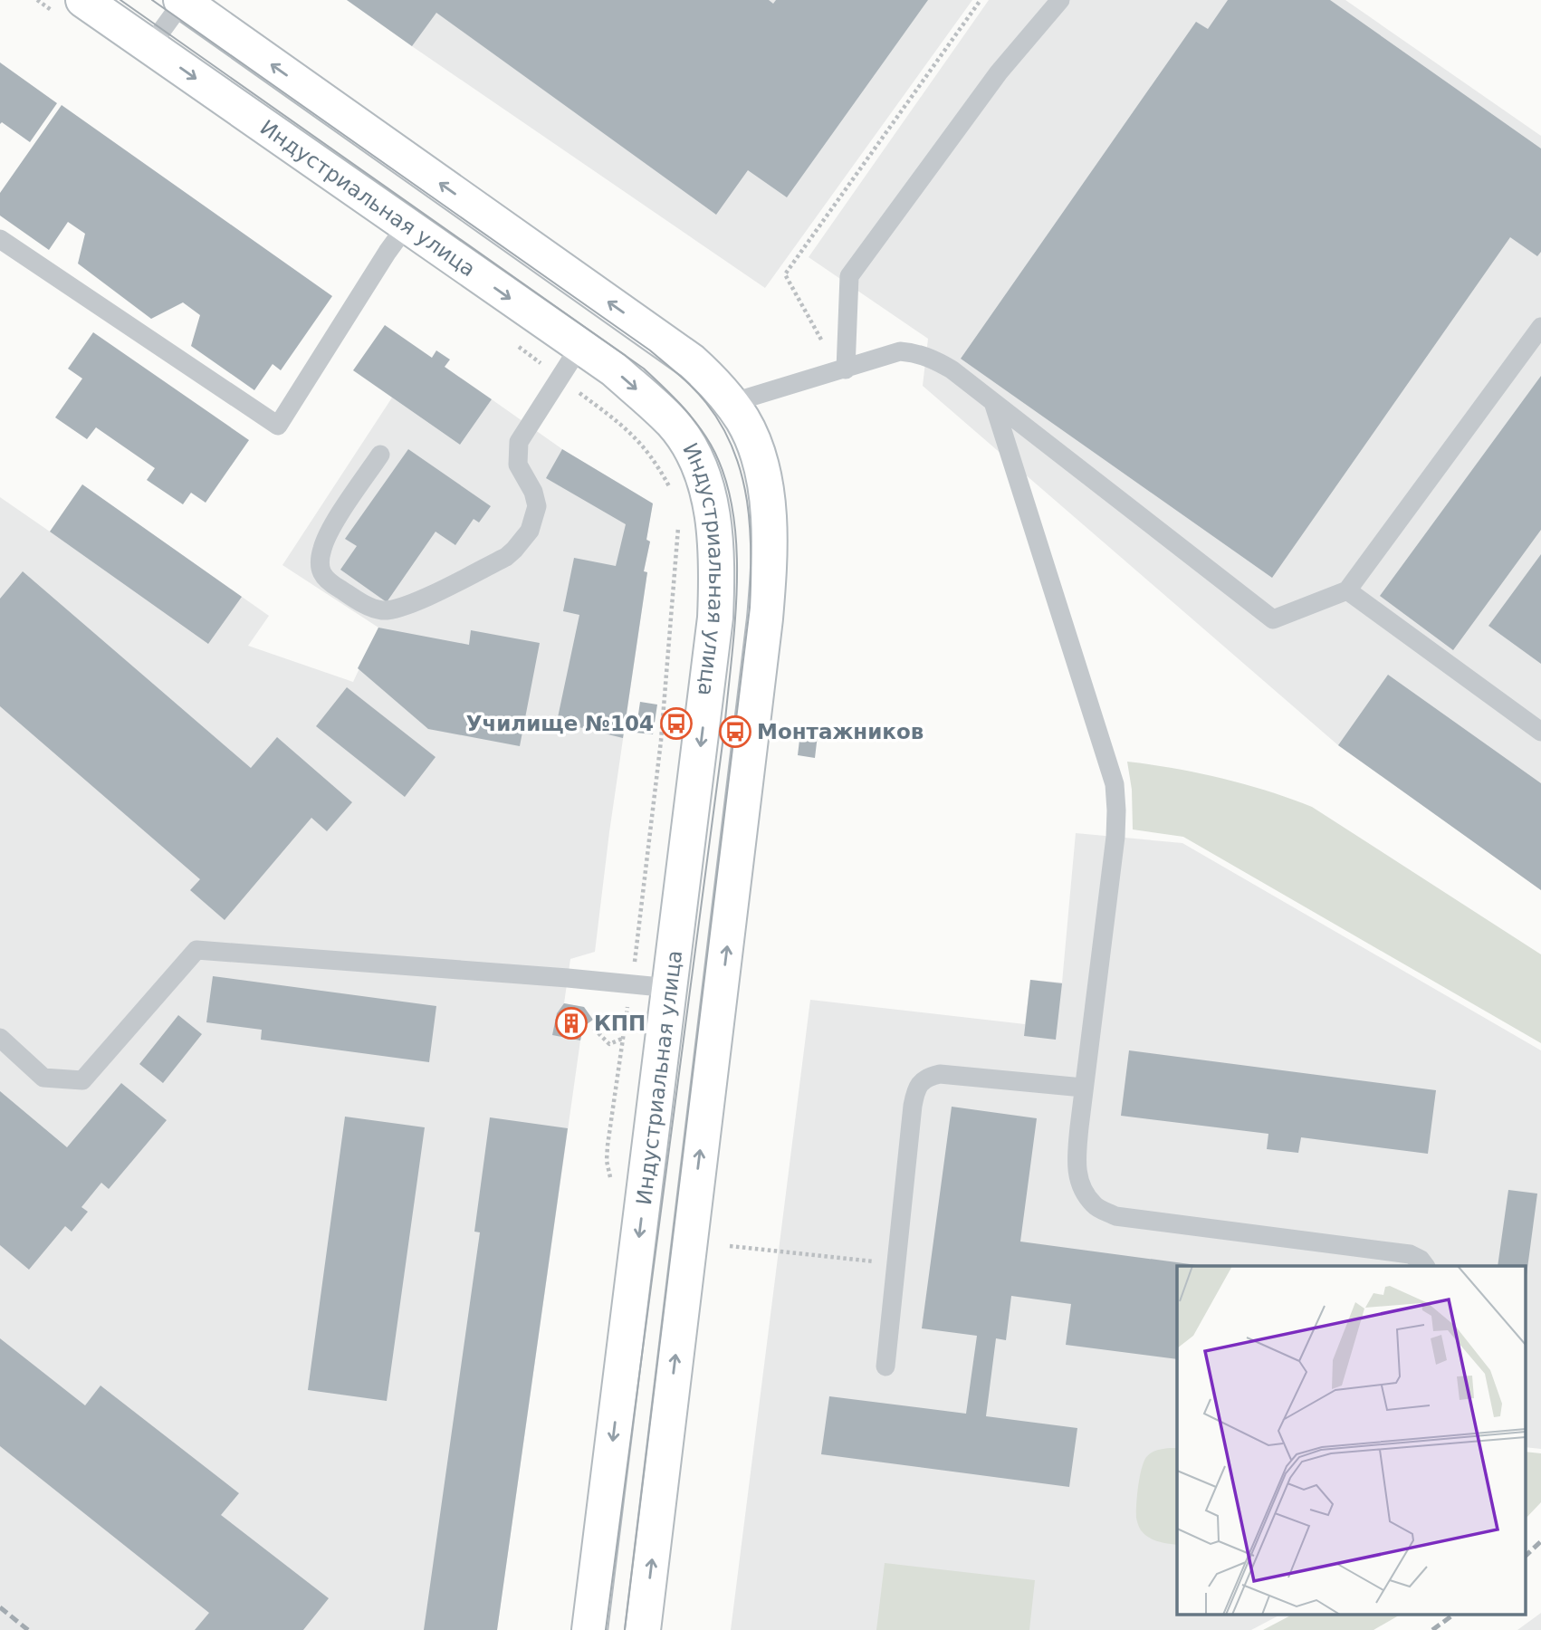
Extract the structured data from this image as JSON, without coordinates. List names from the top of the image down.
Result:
{
  "streets": {
    "main road": ["Индустриальная улица"]
  },
  "places": {
    "bus stop": ["Училище №104", "Монтажников"],
    "building": ["КПП"]
  }
}
